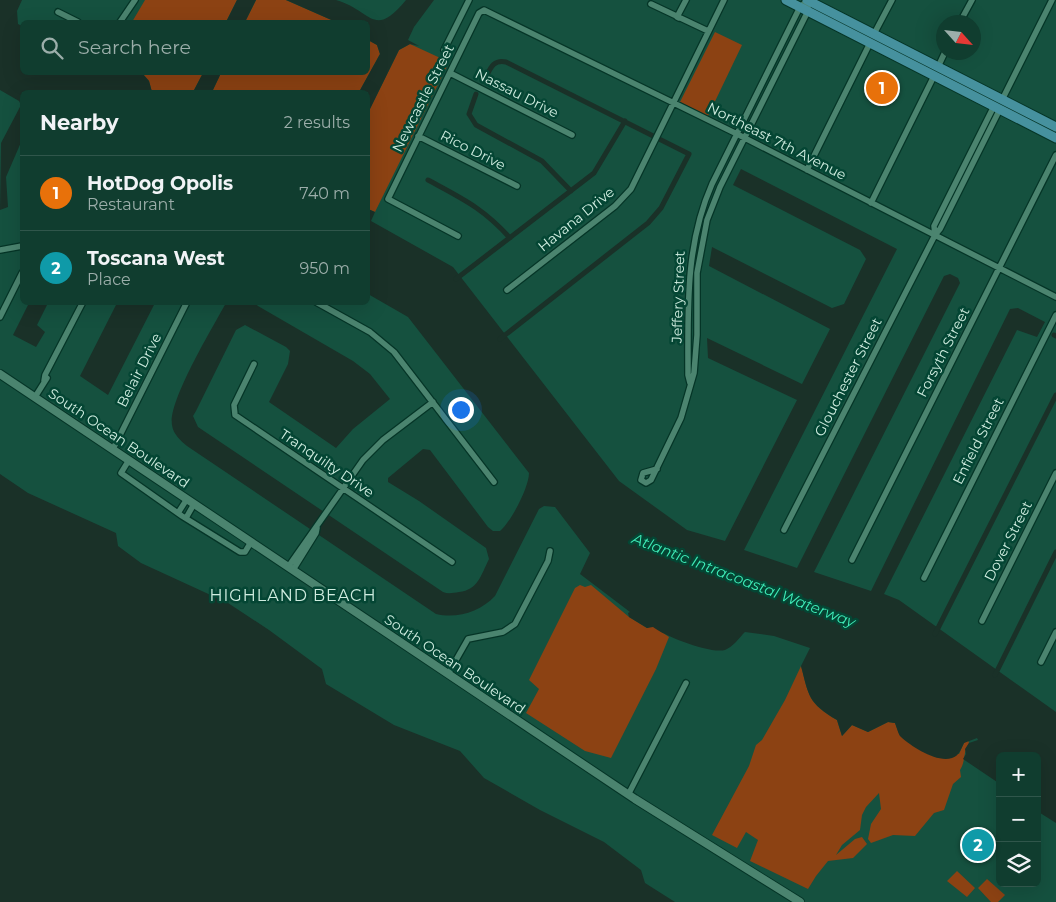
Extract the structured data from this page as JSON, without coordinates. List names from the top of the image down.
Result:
{
  "streets": {
    "main road": ["South Ocean Boulevard"],
    "street": [
      "Nassau Drive",
      "Newcastle Street",
      "Northeast 7th Avenue",
      "Rico Drive",
      "Havana Drive",
      "Jeffery Street",
      "Forsyth Street",
      "Belair Drive",
      "Glouchester Street",
      "Enfield Street",
      "Tranquilty Drive",
      "Dover Street"
    ]
  },
  "crossings": [
    ["Nassau Drive", "Newcastle Street"],
    ["Newcastle Street", "Northeast 7th Avenue"],
    ["Newcastle Street", "Rico Drive"],
    ["Northeast 7th Avenue", "Havana Drive"],
    ["Northeast 7th Avenue", "Jeffery Street"],
    ["Northeast 7th Avenue", "Forsyth Street"],
    ["Northeast 7th Avenue", "Glouchester Street"],
    ["Belair Drive", "South Ocean Boulevard"]
  ],
  "districts": ["HIGHLAND BEACH"],
  "water": ["Atlantic Intracoastal Waterway"],
  "north": "bottom right",
  "page": {
    "search": "Search here",
    "pins": ["1", "2"],
    "heading": ["Nearby", "2 results"],
    "list": [
      {
        "mark": "1",
        "name": "HotDog Opolis",
        "note": "Restaurant",
        "value": "740 m"
      },
      {
        "mark": "2",
        "name": "Toscana West",
        "note": "Place",
        "value": "950 m"
      }
    ],
    "map_buttons": ["+", "−"]
  }
}
